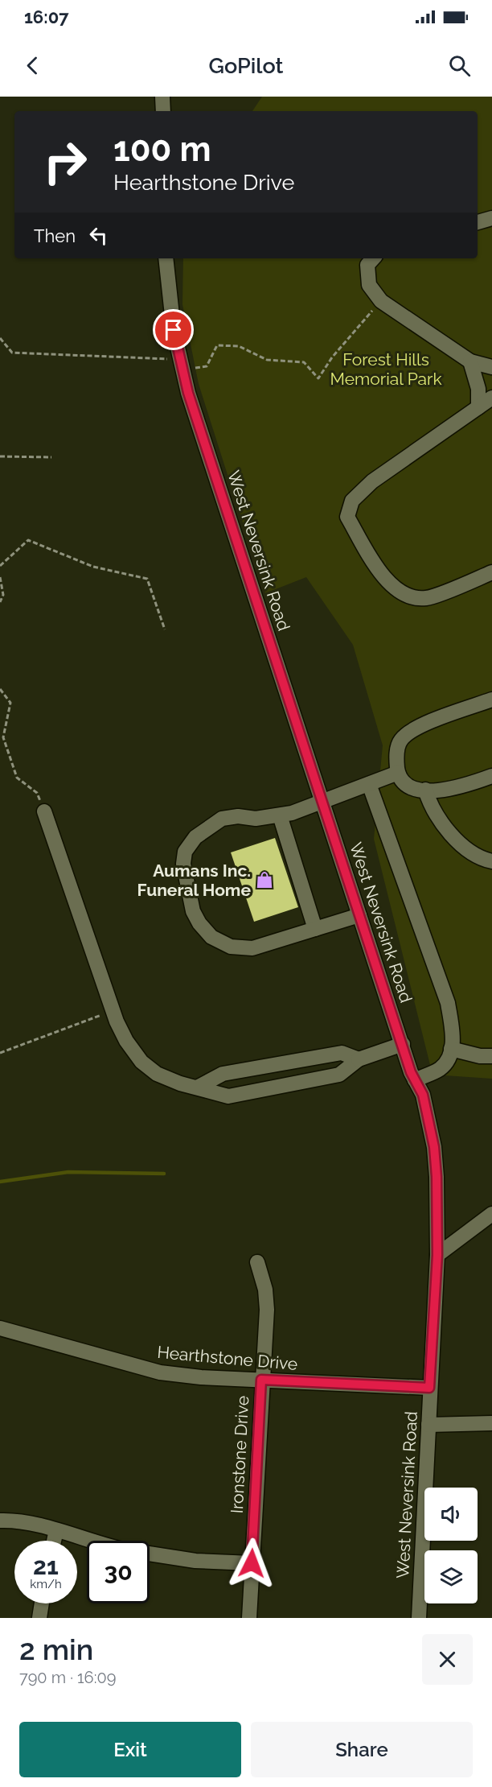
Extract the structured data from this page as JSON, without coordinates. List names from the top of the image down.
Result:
{
  "streets": {
    "street": ["West Neversink Road", "Hearthstone Drive", "Ironstone Drive"]
  },
  "crossings": [
    ["West Neversink Road", "Hearthstone Drive"],
    ["Hearthstone Drive", "Ironstone Drive"]
  ],
  "parks": ["Forest Hills Memorial Park"],
  "places": {
    "shop": ["Aumans Inc. Funeral Home"]
  },
  "page": {
    "status": "16:07",
    "header": "GoPilot",
    "turn": ["100 m", "Hearthstone Drive"],
    "then": "Then",
    "speed": "21 km/h",
    "limit": "30",
    "heading": ["2 min", "790 m · 16:09"],
    "buttons": ["Exit", "Share"]
  }
}
